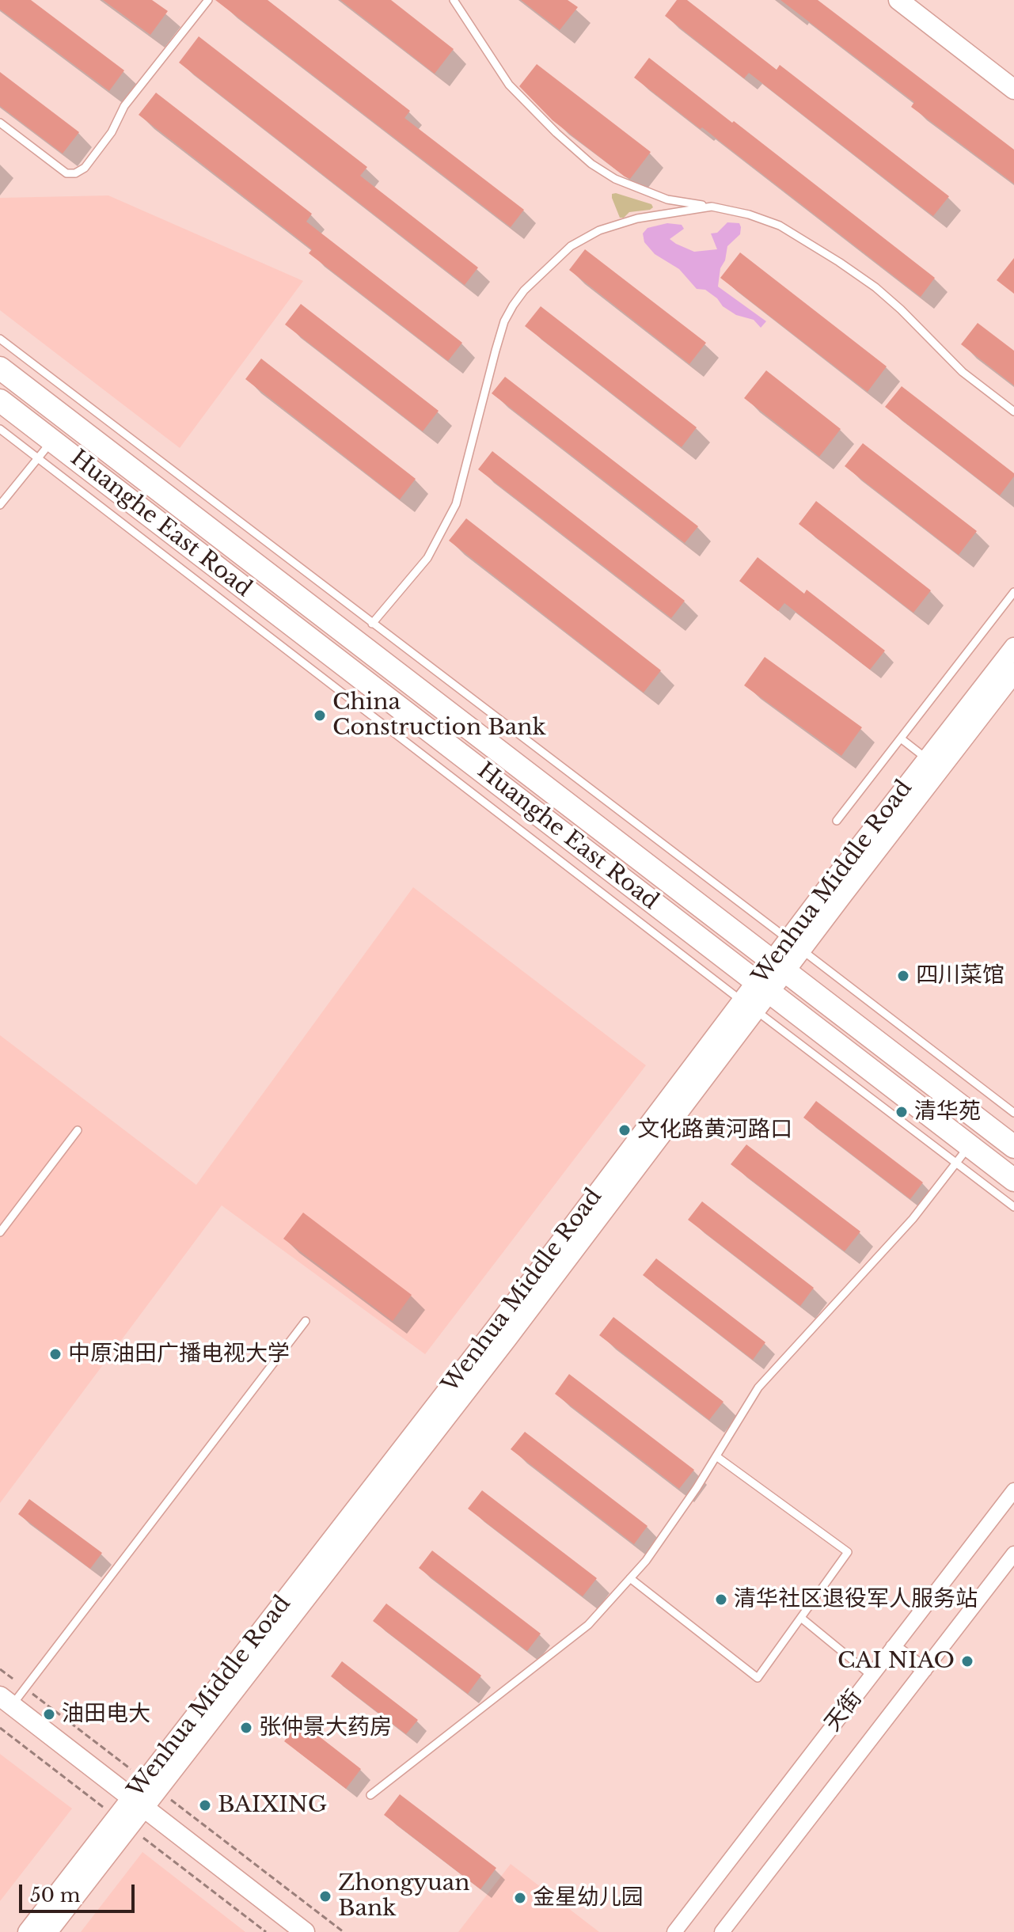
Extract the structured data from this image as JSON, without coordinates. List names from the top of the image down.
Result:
{
  "streets": {
    "main road": ["Huanghe East Road"],
    "street": ["Wenhua Middle Road", "天街"]
  },
  "crossings": [
    ["Huanghe East Road", "Wenhua Middle Road"]
  ],
  "places": [
    "China Construction Bank",
    "四川菜馆",
    "清华苑",
    "文化路黄河路口",
    "中原油田广播电视大学",
    "清华社区退役军人服务站",
    "CAI NIAO",
    "油田电大",
    "张仲景大药房",
    "BAIXING",
    "Zhongyuan Bank",
    "金星幼儿园"
  ],
  "scale_bar": "50 m"
}
